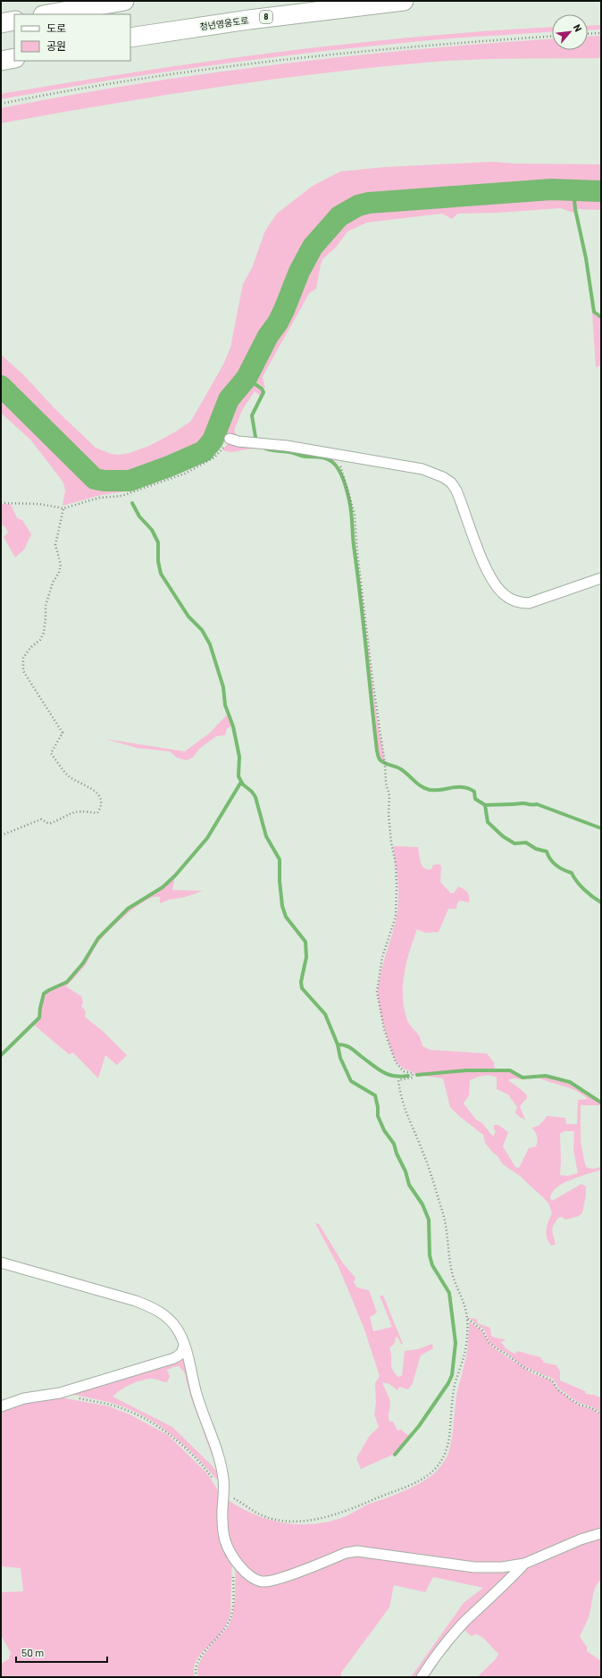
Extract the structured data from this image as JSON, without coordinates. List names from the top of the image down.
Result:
{
  "streets": {
    "highway": ["8", "청년영웅도로"]
  },
  "legend": ["도로", "공원"],
  "scale_bar": "50 m",
  "north": "top right"
}
